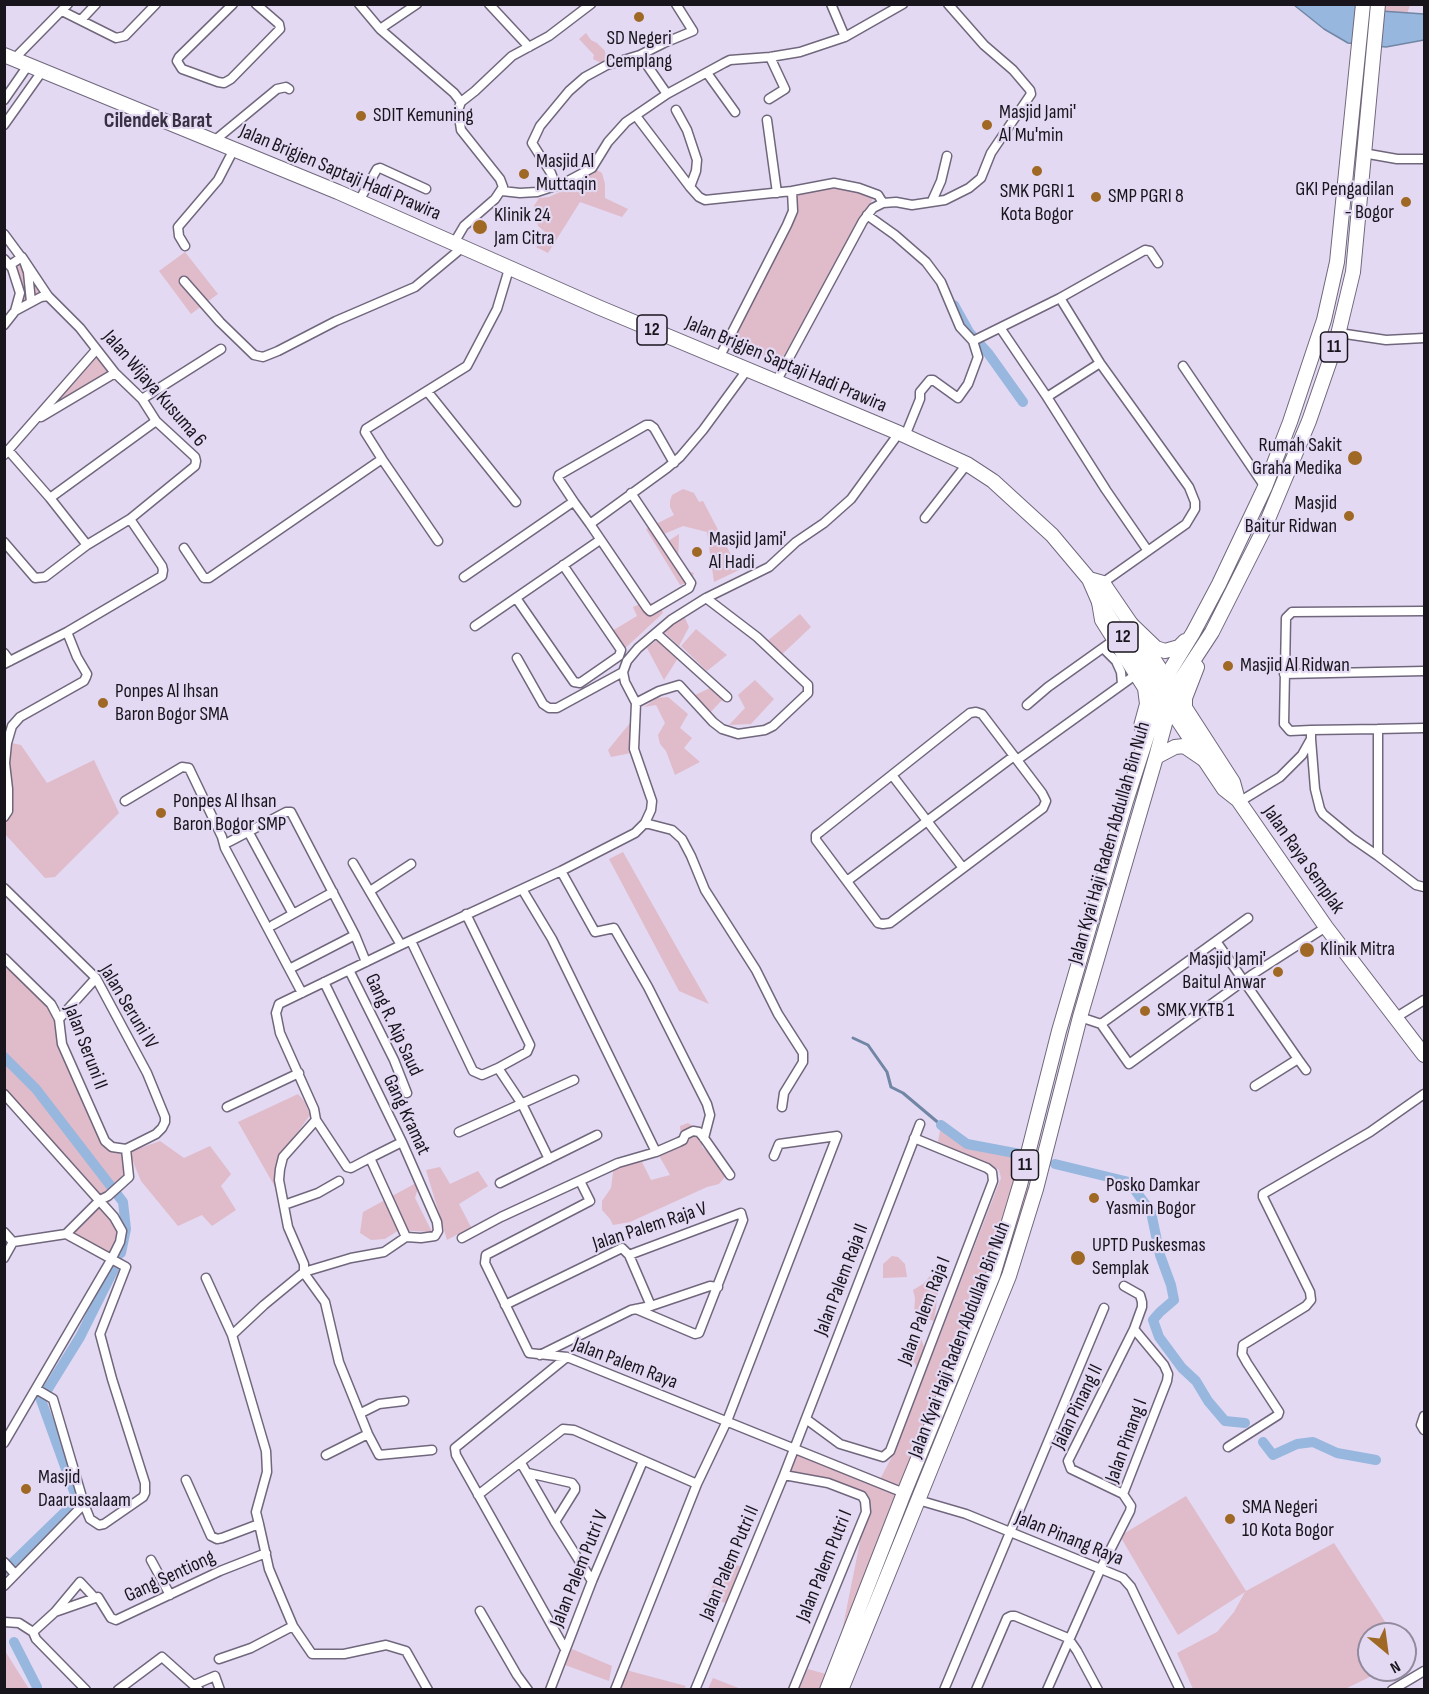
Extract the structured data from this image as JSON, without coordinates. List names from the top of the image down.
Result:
{
  "streets": {
    "main road": [
      "Jalan Brigjen Saptaji Hadi Prawira",
      "12",
      "11",
      "Jalan Kyai Haji Raden Abdullah Bin Nuh",
      "Jalan Raya Semplak"
    ],
    "street": [
      "Jalan Wijaya Kusuma 6",
      "Jalan Seruni IV",
      "Gang R. Aip Saud",
      "Jalan Seruni II",
      "Gang Kramat",
      "Jalan Palem Raja V",
      "Jalan Palem Raja II",
      "Jalan Palem Raja I",
      "Jalan Palem Raya",
      "Jalan Pinang II",
      "Jalan Pinang I",
      "Jalan Pinang Raya",
      "Jalan Palem Putri II",
      "Jalan Palem Putri I",
      "Jalan Palem Putri V",
      "Gang Sentiong"
    ]
  },
  "crossings": [
    ["Jalan Brigjen Saptaji Hadi Prawira", "12"],
    ["12", "Jalan Kyai Haji Raden Abdullah Bin Nuh"],
    ["12", "Jalan Raya Semplak"],
    ["Jalan Kyai Haji Raden Abdullah Bin Nuh", "Jalan Raya Semplak"],
    ["Jalan Kyai Haji Raden Abdullah Bin Nuh", "Jalan Palem Raya"],
    ["Jalan Kyai Haji Raden Abdullah Bin Nuh", "Jalan Pinang Raya"],
    ["Jalan Seruni IV", "Jalan Seruni II"],
    ["Jalan Palem Raja II", "Jalan Palem Raja I"],
    ["Jalan Palem Raja II", "Jalan Palem Raya"],
    ["Jalan Palem Raja II", "Jalan Palem Putri II"],
    ["Jalan Palem Raya", "Jalan Palem Putri II"],
    ["Jalan Pinang II", "Jalan Pinang I"],
    ["Jalan Pinang I", "Jalan Pinang Raya"],
    ["Jalan Palem Putri II", "Jalan Palem Putri I"]
  ],
  "districts": ["Cilendek Barat"],
  "places": [
    "SD Negeri Cemplang",
    "SDIT Kemuning",
    "Masjid Jami' Al Mu'min",
    "SMK PGRI 1 Kota Bogor",
    "Masjid Al Muttaqin",
    "SMP PGRI 8",
    "GKI Pengadilan - Bogor",
    "Klinik 24 Jam Citra",
    "Rumah Sakit Graha Medika",
    "Masjid Baitur Ridwan",
    "Masjid Jami' Al Hadi",
    "Masjid Al Ridwan",
    "Ponpes Al Ihsan Baron Bogor SMA",
    "Ponpes Al Ihsan Baron Bogor SMP",
    "Klinik Mitra",
    "Masjid Jami' Baitul Anwar",
    "SMK YKTB 1",
    "Posko Damkar Yasmin Bogor",
    "UPTD Puskesmas Semplak",
    "Masjid Daarussalaam",
    "SMA Negeri 10 Kota Bogor"
  ],
  "north": "bottom right"
}
